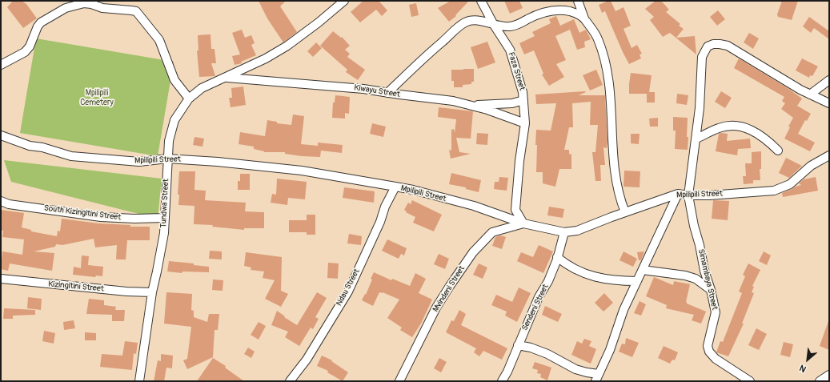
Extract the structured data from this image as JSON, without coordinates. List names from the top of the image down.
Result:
{
  "streets": {
    "street": [
      "Faza Street",
      "Kiwayu Street",
      "Mpilipili Street",
      "Tundwa Street",
      "South Kizingitini Street",
      "Simambaya Street",
      "Kizingitini Street",
      "Ndau Street",
      "Mvindeni Street",
      "Sendeni Street"
    ]
  },
  "crossings": [
    ["Faza Street", "Kiwayu Street"],
    ["Faza Street", "Mpilipili Street"],
    ["Faza Street", "Mvindeni Street"],
    ["Kiwayu Street", "Tundwa Street"],
    ["Mpilipili Street", "Tundwa Street"],
    ["Mpilipili Street", "Simambaya Street"],
    ["Mpilipili Street", "Ndau Street"],
    ["Mpilipili Street", "Mvindeni Street"],
    ["Mpilipili Street", "Sendeni Street"],
    ["Tundwa Street", "South Kizingitini Street"],
    ["Tundwa Street", "Kizingitini Street"]
  ],
  "parks": ["Mpilipili Cemetery"],
  "north": "bottom left"
}
